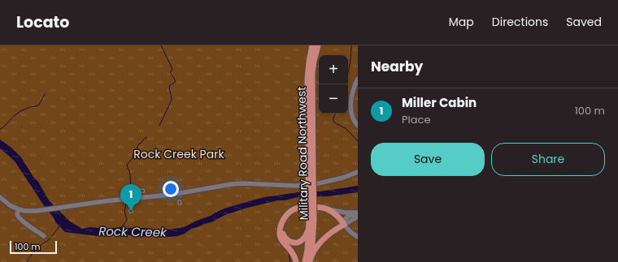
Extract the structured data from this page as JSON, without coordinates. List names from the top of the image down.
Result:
{
  "streets": {
    "main road": ["Military Road Northwest"]
  },
  "water": ["Rock Creek"],
  "parks": ["Rock Creek Park"],
  "scale_bar": "100 m",
  "page": {
    "header": "Locato",
    "nav": ["Map", "Directions", "Saved"],
    "heading": "Nearby",
    "map_buttons": ["+", "−"],
    "list": [
      {
        "mark": "1",
        "name": "Miller Cabin",
        "note": "Place",
        "value": "100 m"
      }
    ],
    "buttons": ["Save", "Share"],
    "pins": "1",
    "scale": "100 m"
  }
}
